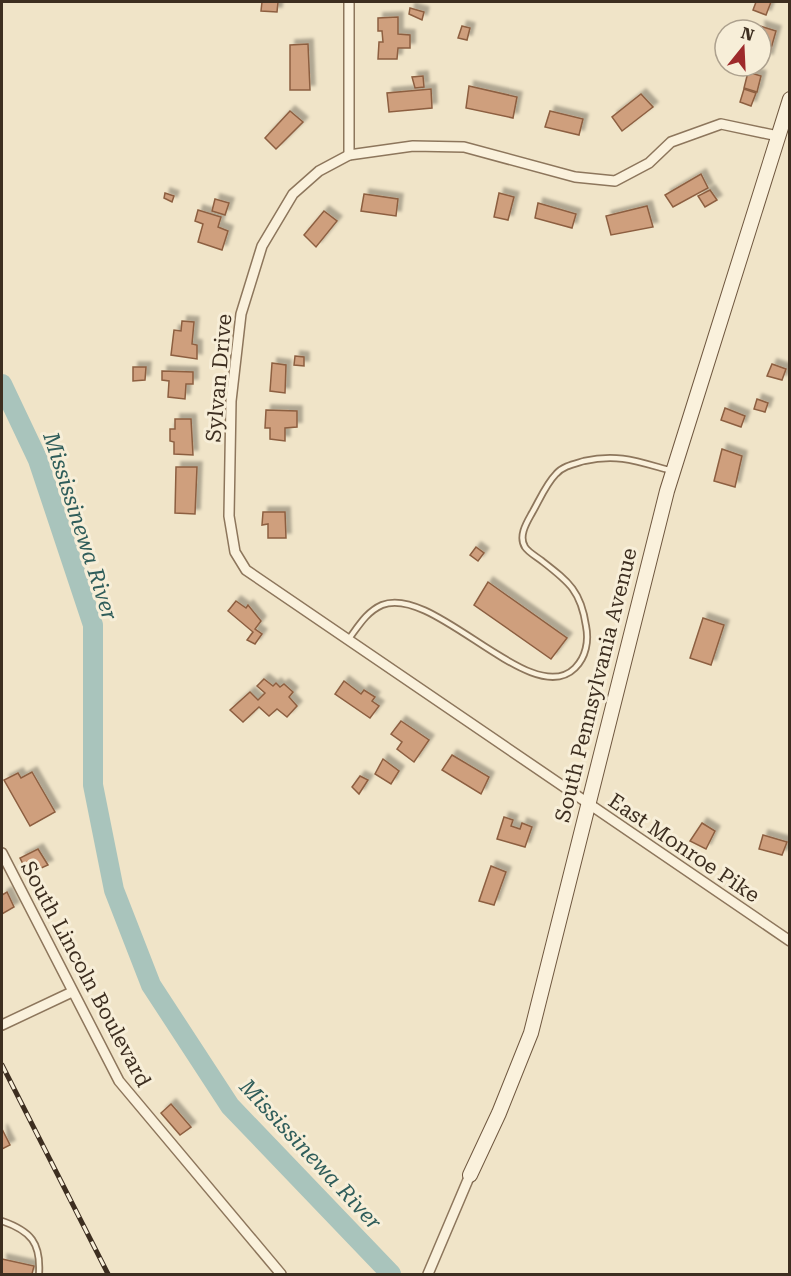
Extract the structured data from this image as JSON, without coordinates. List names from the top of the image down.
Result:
{
  "streets": {
    "street": [
      "Sylvan Drive",
      "South Pennsylvania Avenue",
      "East Monroe Pike",
      "South Lincoln Boulevard"
    ]
  },
  "crossings": [
    ["Sylvan Drive", "South Pennsylvania Avenue"],
    ["Sylvan Drive", "East Monroe Pike"],
    ["South Pennsylvania Avenue", "East Monroe Pike"]
  ],
  "water": ["Mississinewa River"],
  "north": "top"
}
